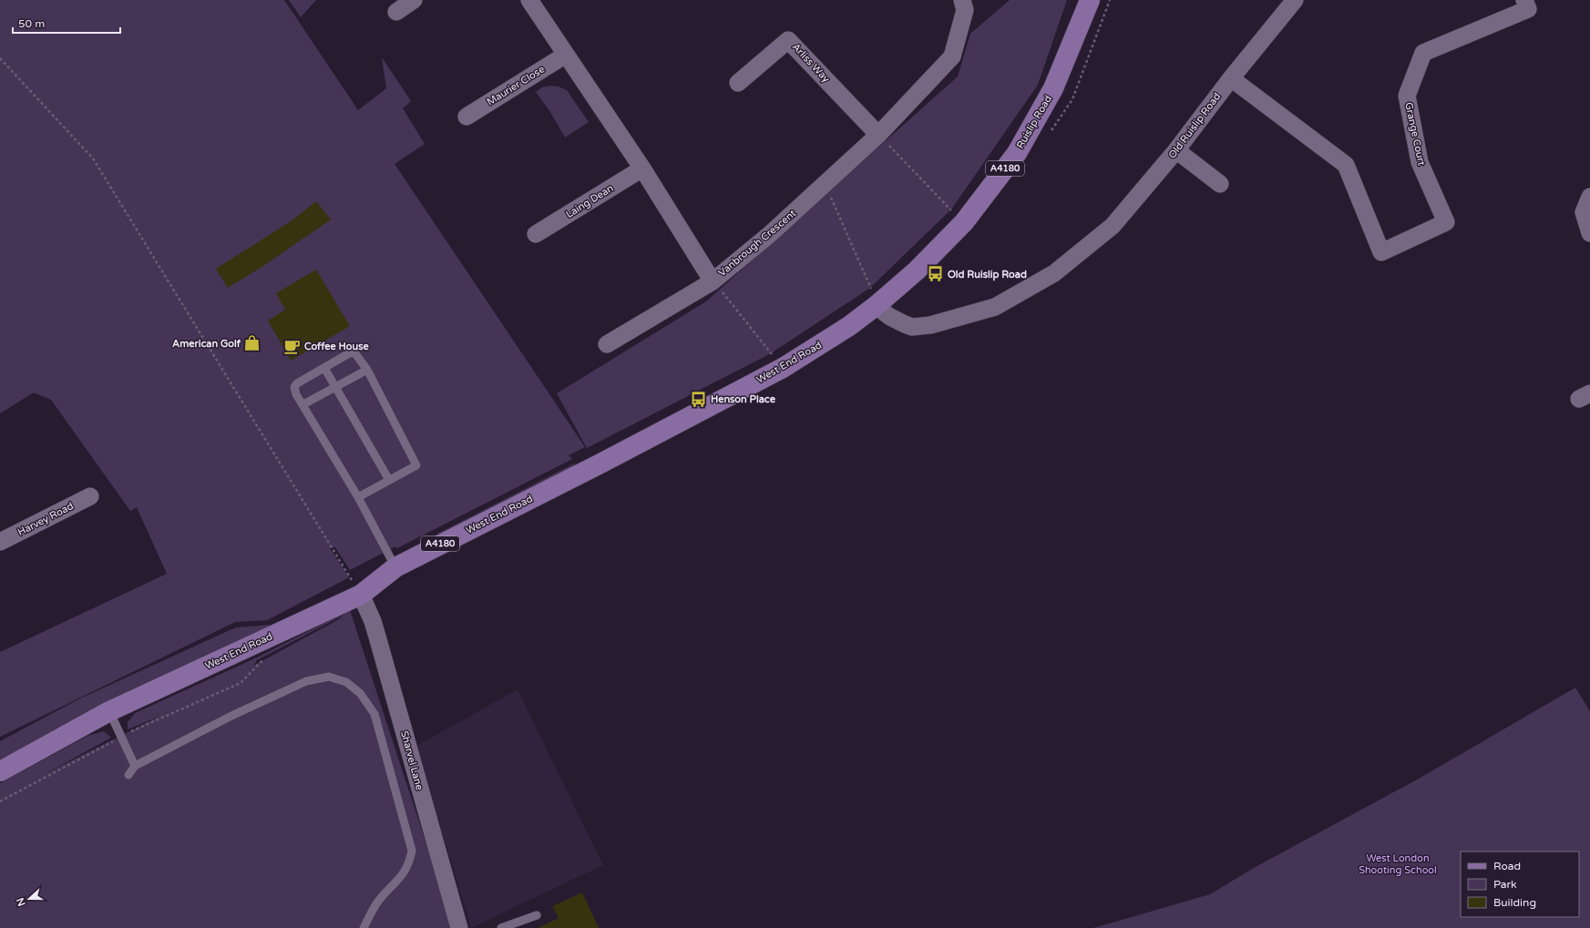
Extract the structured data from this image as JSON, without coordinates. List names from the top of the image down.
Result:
{
  "streets": {
    "main road": ["Ruislip Road", "A4180", "West End Road"],
    "street": [
      "Arliss Way",
      "Maurier Close",
      "Old Ruislip Road",
      "Grange Court",
      "Laing Dean",
      "Vanbrough Crescent",
      "Harvey Road",
      "Sharvel Lane"
    ]
  },
  "crossings": [
    ["Arliss Way", "Vanbrough Crescent"],
    ["Maurier Close", "Vanbrough Crescent"],
    ["Ruislip Road", "Old Ruislip Road"],
    ["Ruislip Road", "West End Road"],
    ["Old Ruislip Road", "Grange Court"],
    ["Old Ruislip Road", "West End Road"],
    ["Laing Dean", "Vanbrough Crescent"],
    ["West End Road", "Sharvel Lane"]
  ],
  "parks": ["West London Shooting School"],
  "places": {
    "bus stop": ["Old Ruislip Road", "Henson Place"],
    "shop": ["American Golf"],
    "cafe": ["Coffee House"]
  },
  "legend": ["Road", "Park", "Building"],
  "scale_bar": "50 m",
  "north": "left"
}
